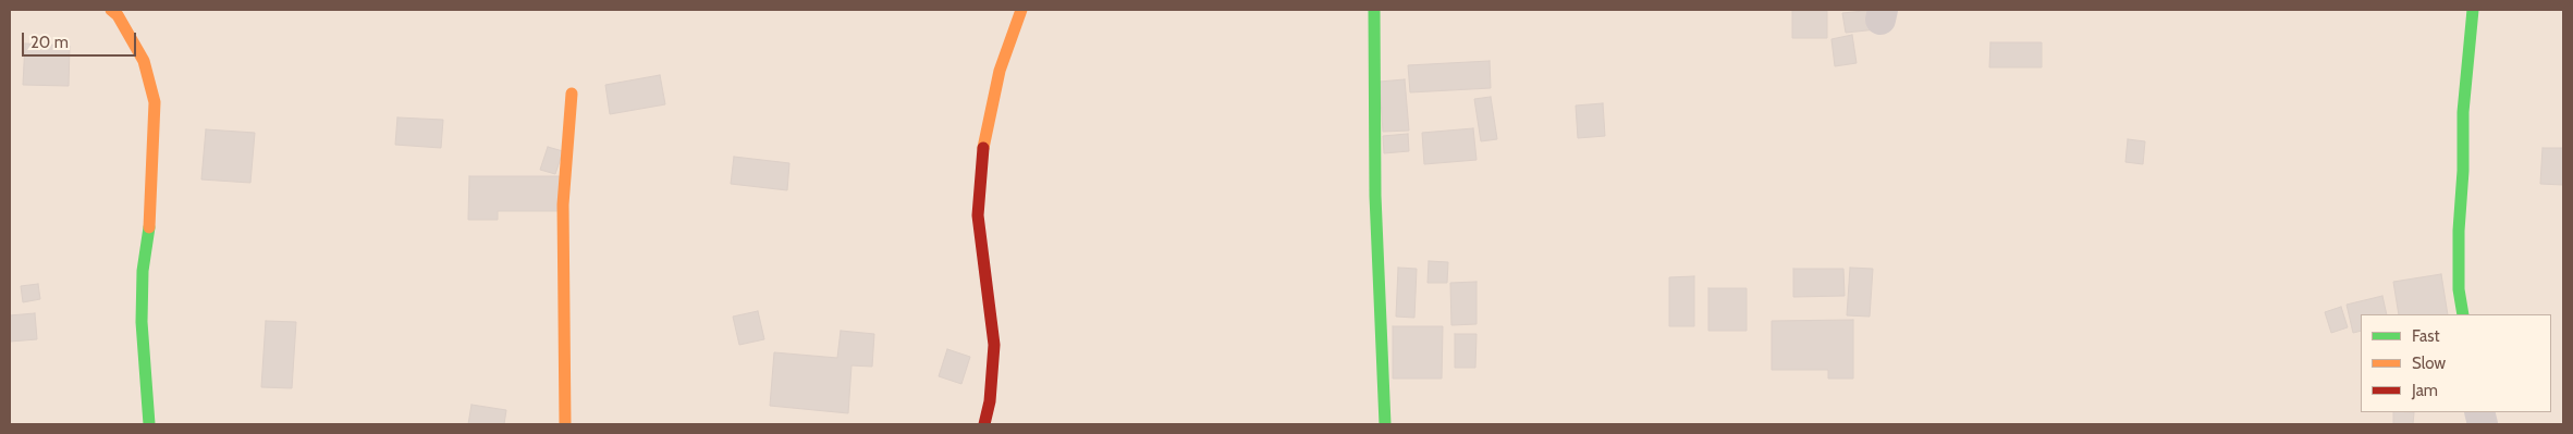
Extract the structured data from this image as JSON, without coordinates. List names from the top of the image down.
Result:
{
  "legend": ["Fast", "Slow", "Jam"],
  "scale_bar": "20 m"
}
